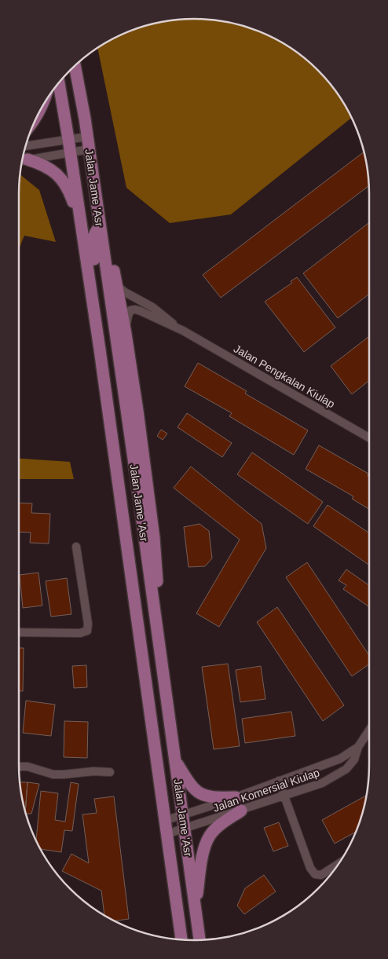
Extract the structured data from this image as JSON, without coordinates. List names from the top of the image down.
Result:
{
  "streets": {
    "main road": ["Jalan Jame 'Asr"],
    "street": ["Jalan Pengkalan Kiulap", "Jalan Komersial Kiulap"]
  },
  "crossings": [
    ["Jalan Jame 'Asr", "Jalan Komersial Kiulap"]
  ]
}
